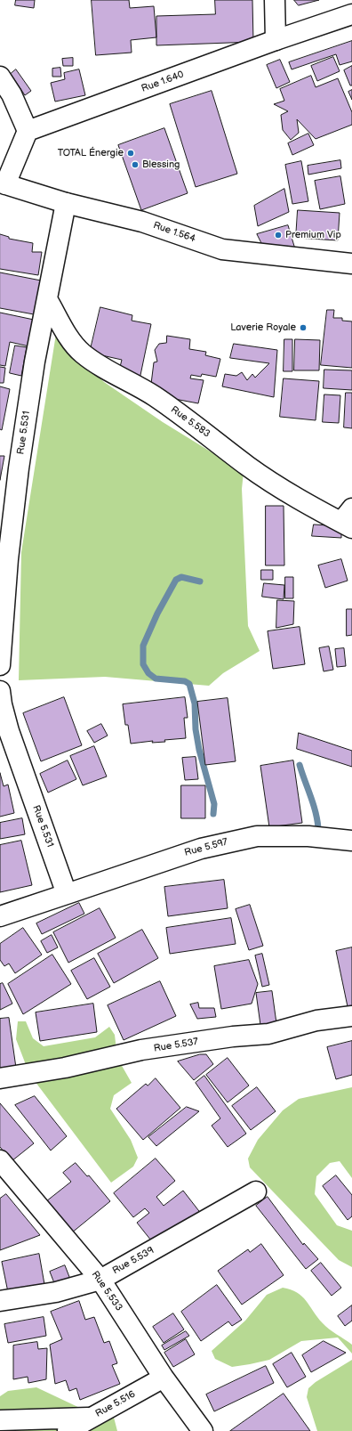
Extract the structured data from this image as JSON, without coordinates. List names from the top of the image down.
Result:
{
  "streets": {
    "street": [
      "Rue 1.640",
      "Rue 1.564",
      "Rue 5.583",
      "Rue 5.531",
      "Rue 5.597",
      "Rue 5.537",
      "Rue 5.539",
      "Rue 5.533",
      "Rue 5.516"
    ]
  },
  "crossings": [
    ["Rue 1.564", "Rue 5.531"],
    ["Rue 5.583", "Rue 5.531"],
    ["Rue 5.531", "Rue 5.597"],
    ["Rue 5.539", "Rue 5.533"],
    ["Rue 5.533", "Rue 5.516"]
  ],
  "places": [
    "TOTAL Énergie",
    "Blessing",
    "Premium Vip",
    "Laverie Royale"
  ]
}
